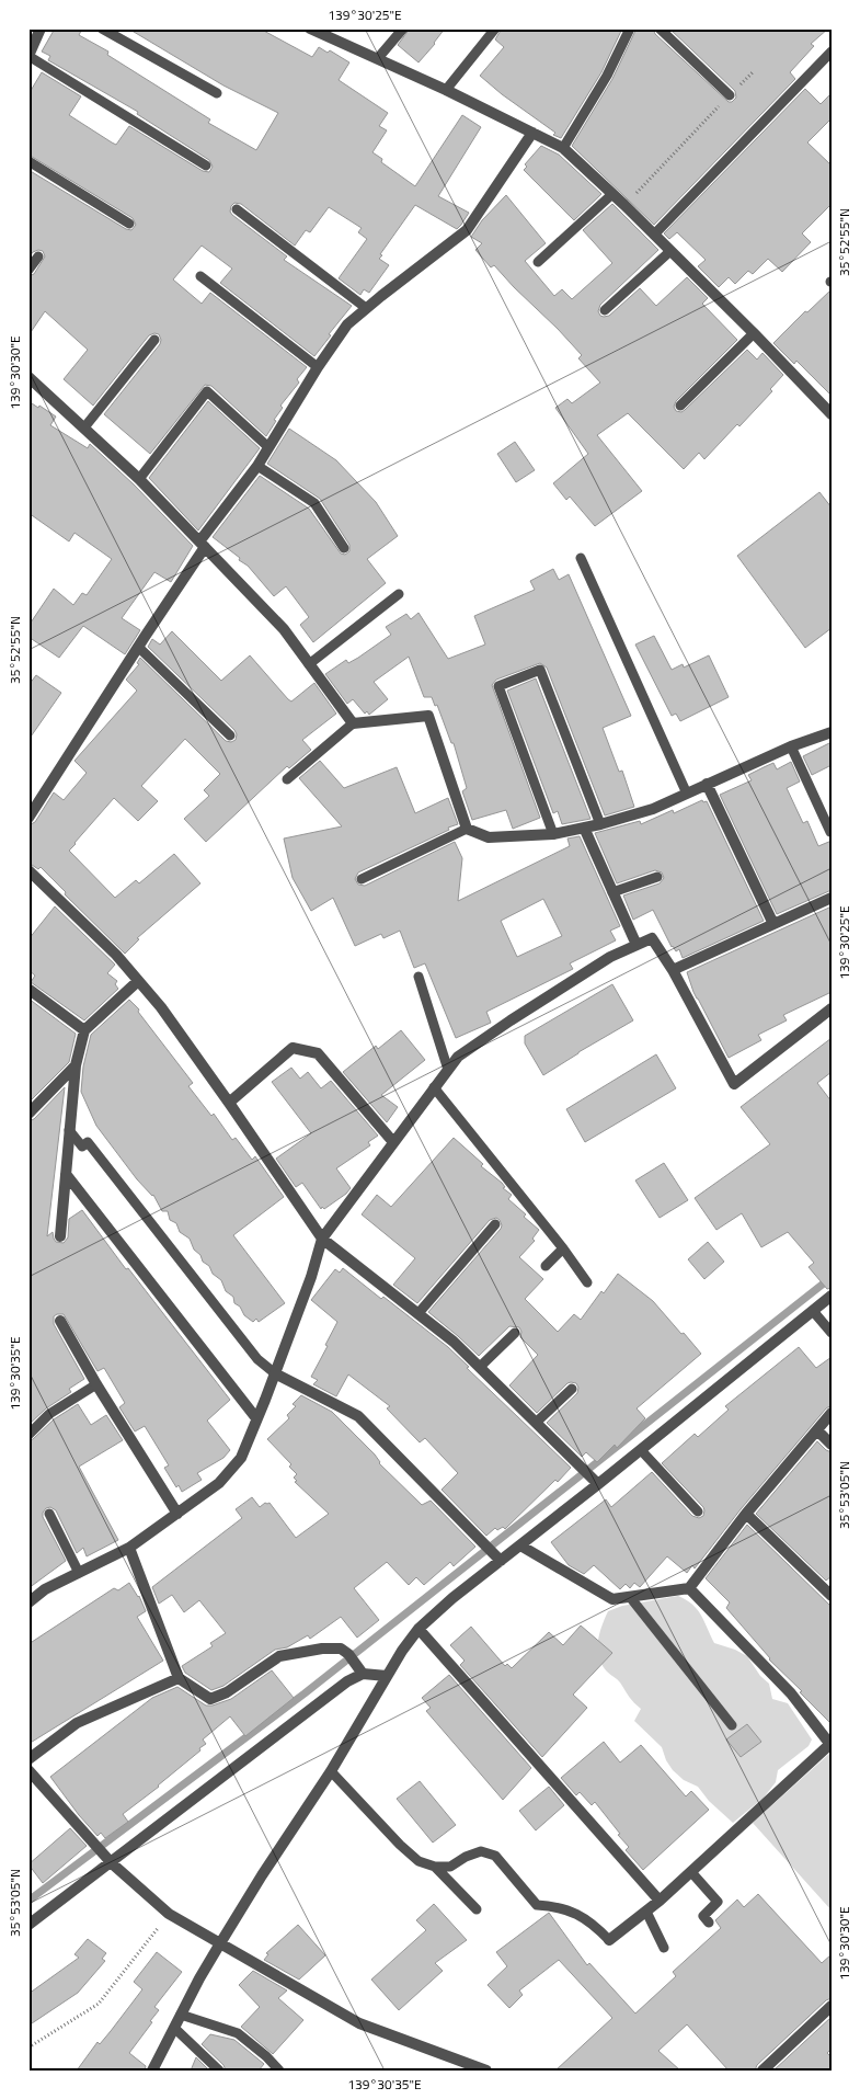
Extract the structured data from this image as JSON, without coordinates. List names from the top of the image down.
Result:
{
  "coordinates": [
    "139°30'25\"E",
    "35°52'55\"N",
    "139°30'30\"E",
    "139°30'35\"E",
    "35°53'05\"N"
  ]
}
